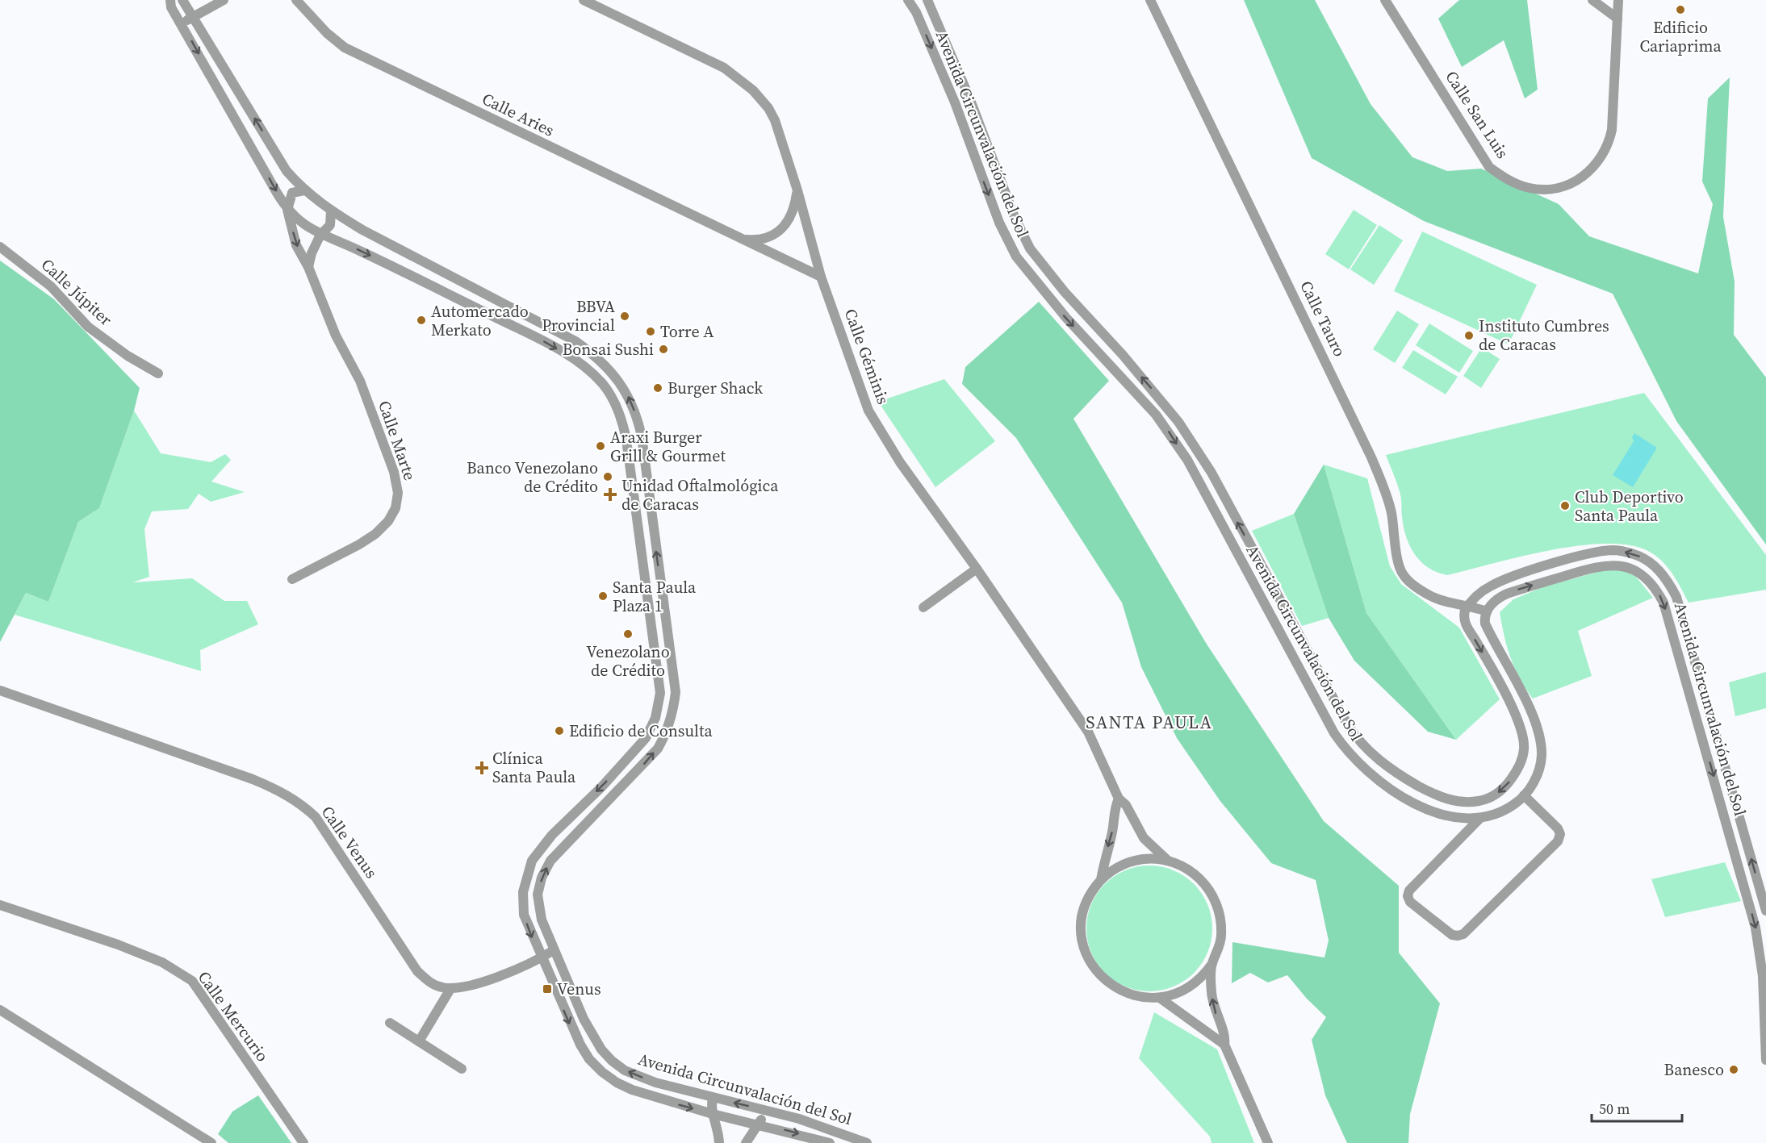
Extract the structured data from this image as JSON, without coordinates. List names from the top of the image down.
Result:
{
  "streets": {
    "street": [
      "Calle Aries",
      "Calle San Luis",
      "Avenida Circunvalación del Sol",
      "Calle Júpiter",
      "Calle Tauro",
      "Calle Géminis",
      "Calle Marte",
      "Calle Venus",
      "Calle Mercurio"
    ]
  },
  "crossings": [
    ["Calle Aries", "Calle Géminis"],
    ["Avenida Circunvalación del Sol", "Calle Tauro"],
    ["Avenida Circunvalación del Sol", "Calle Marte"]
  ],
  "districts": ["SANTA PAULA"],
  "places": {
    "other": [
      "Edificio Cariaprima",
      "BBVA Provincial",
      "Automercado Merkato",
      "Torre A",
      "Instituto Cumbres de Caracas",
      "Bonsai Sushi",
      "Burger Shack",
      "Araxi Burger Grill & Gourmet",
      "Banco Venezolano de Crédito",
      "Club Deportivo Santa Paula",
      "Santa Paula Plaza 1",
      "Venezolano de Crédito",
      "Edificio de Consulta",
      "Banesco"
    ],
    "health": ["Unidad Oftalmológica de Caracas", "Clínica Santa Paula"],
    "transit": ["Venus"]
  },
  "scale_bar": "50 m"
}
